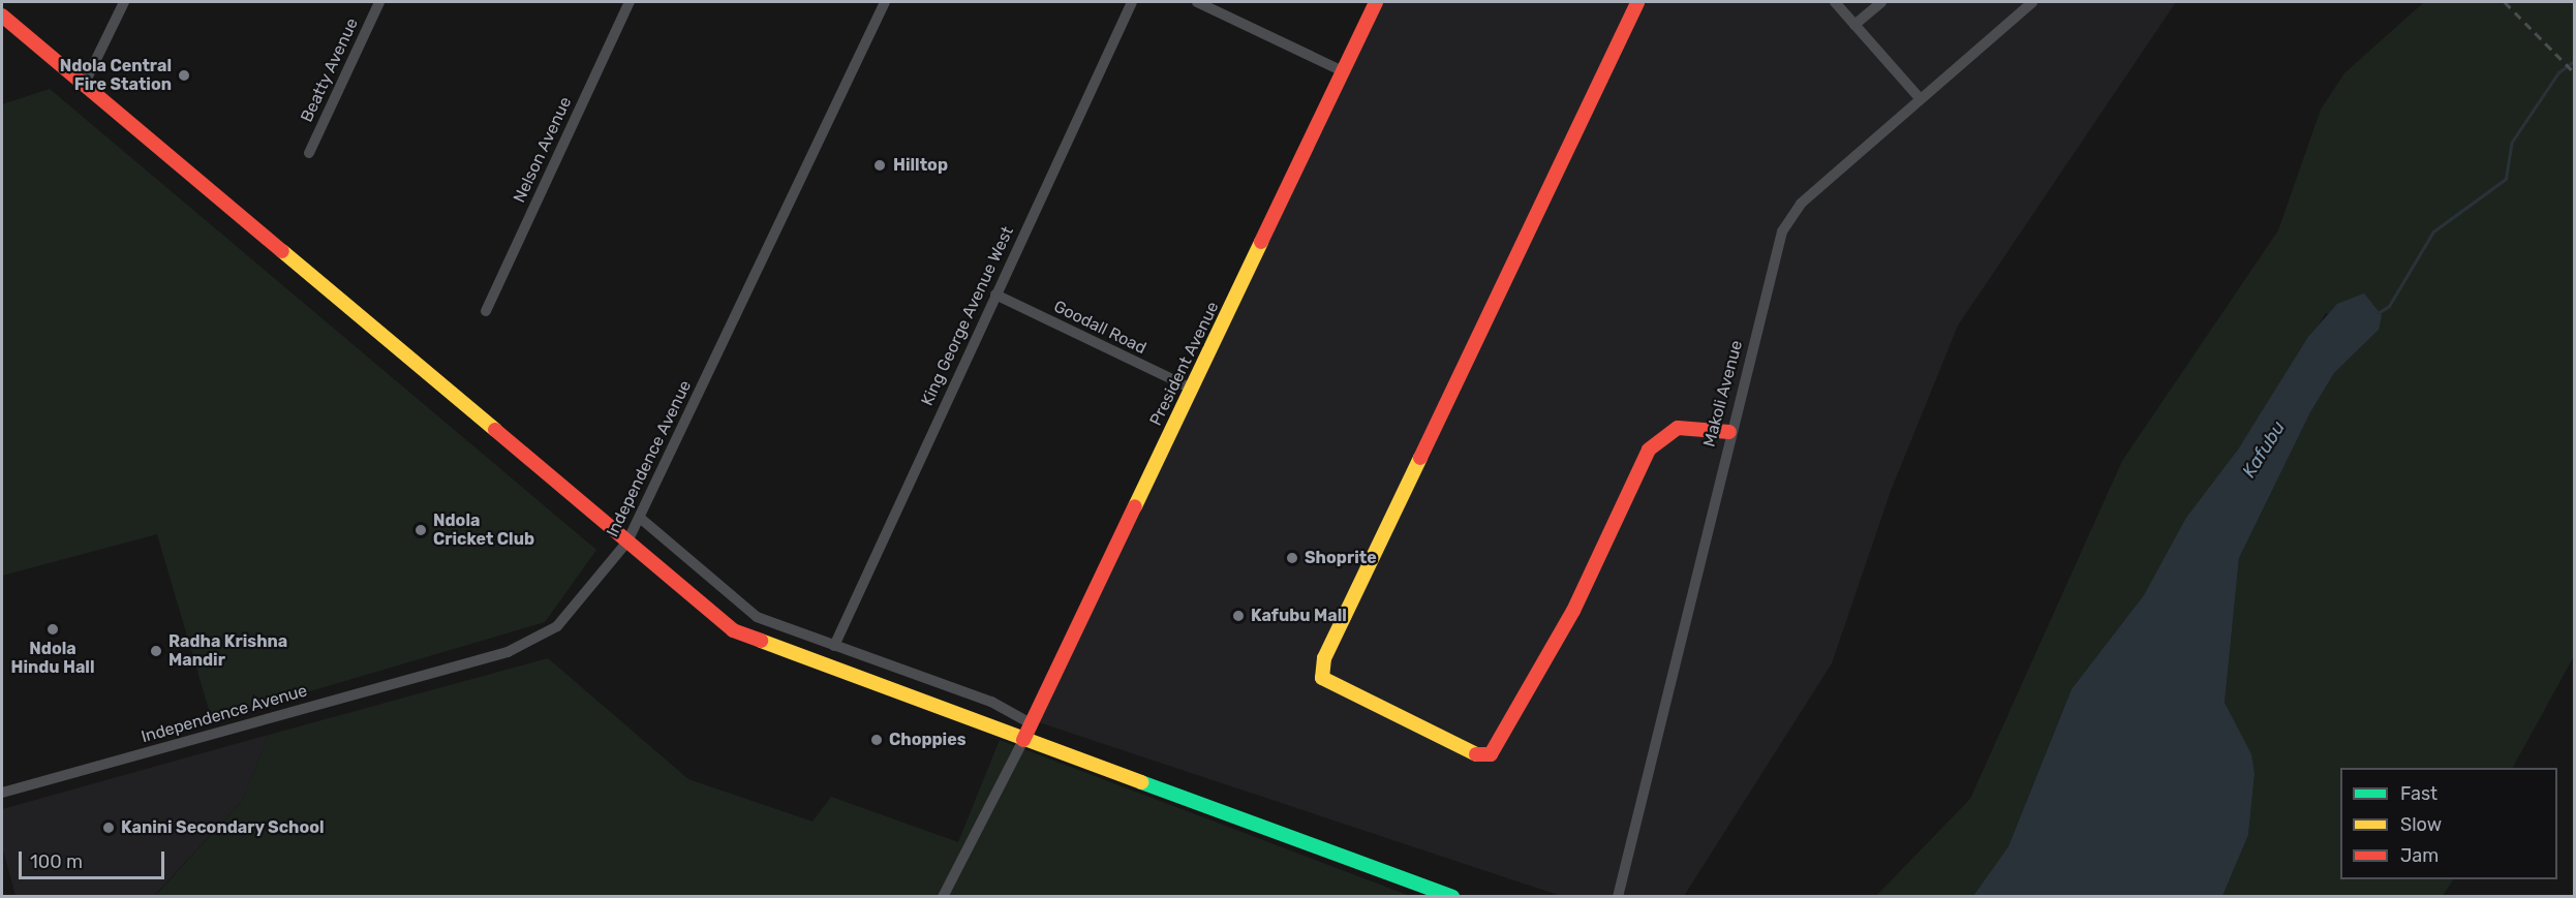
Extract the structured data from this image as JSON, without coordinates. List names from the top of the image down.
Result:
{
  "streets": {
    "main road": ["President Avenue"],
    "street": [
      "Beatty Avenue",
      "Nelson Avenue",
      "King George Avenue West",
      "Goodall Road",
      "Makoli Avenue",
      "Independence Avenue"
    ]
  },
  "crossings": [
    ["King George Avenue West", "Goodall Road"],
    ["Goodall Road", "President Avenue"]
  ],
  "water": ["Kafubu"],
  "places": [
    "Ndola Central Fire Station",
    "Hilltop",
    "Ndola Cricket Club",
    "Shoprite",
    "Kafubu Mall",
    "Ndola Hindu Hall",
    "Radha Krishna Mandir",
    "Choppies",
    "Kanini Secondary School"
  ],
  "legend": ["Fast", "Slow", "Jam"],
  "scale_bar": "100 m"
}
